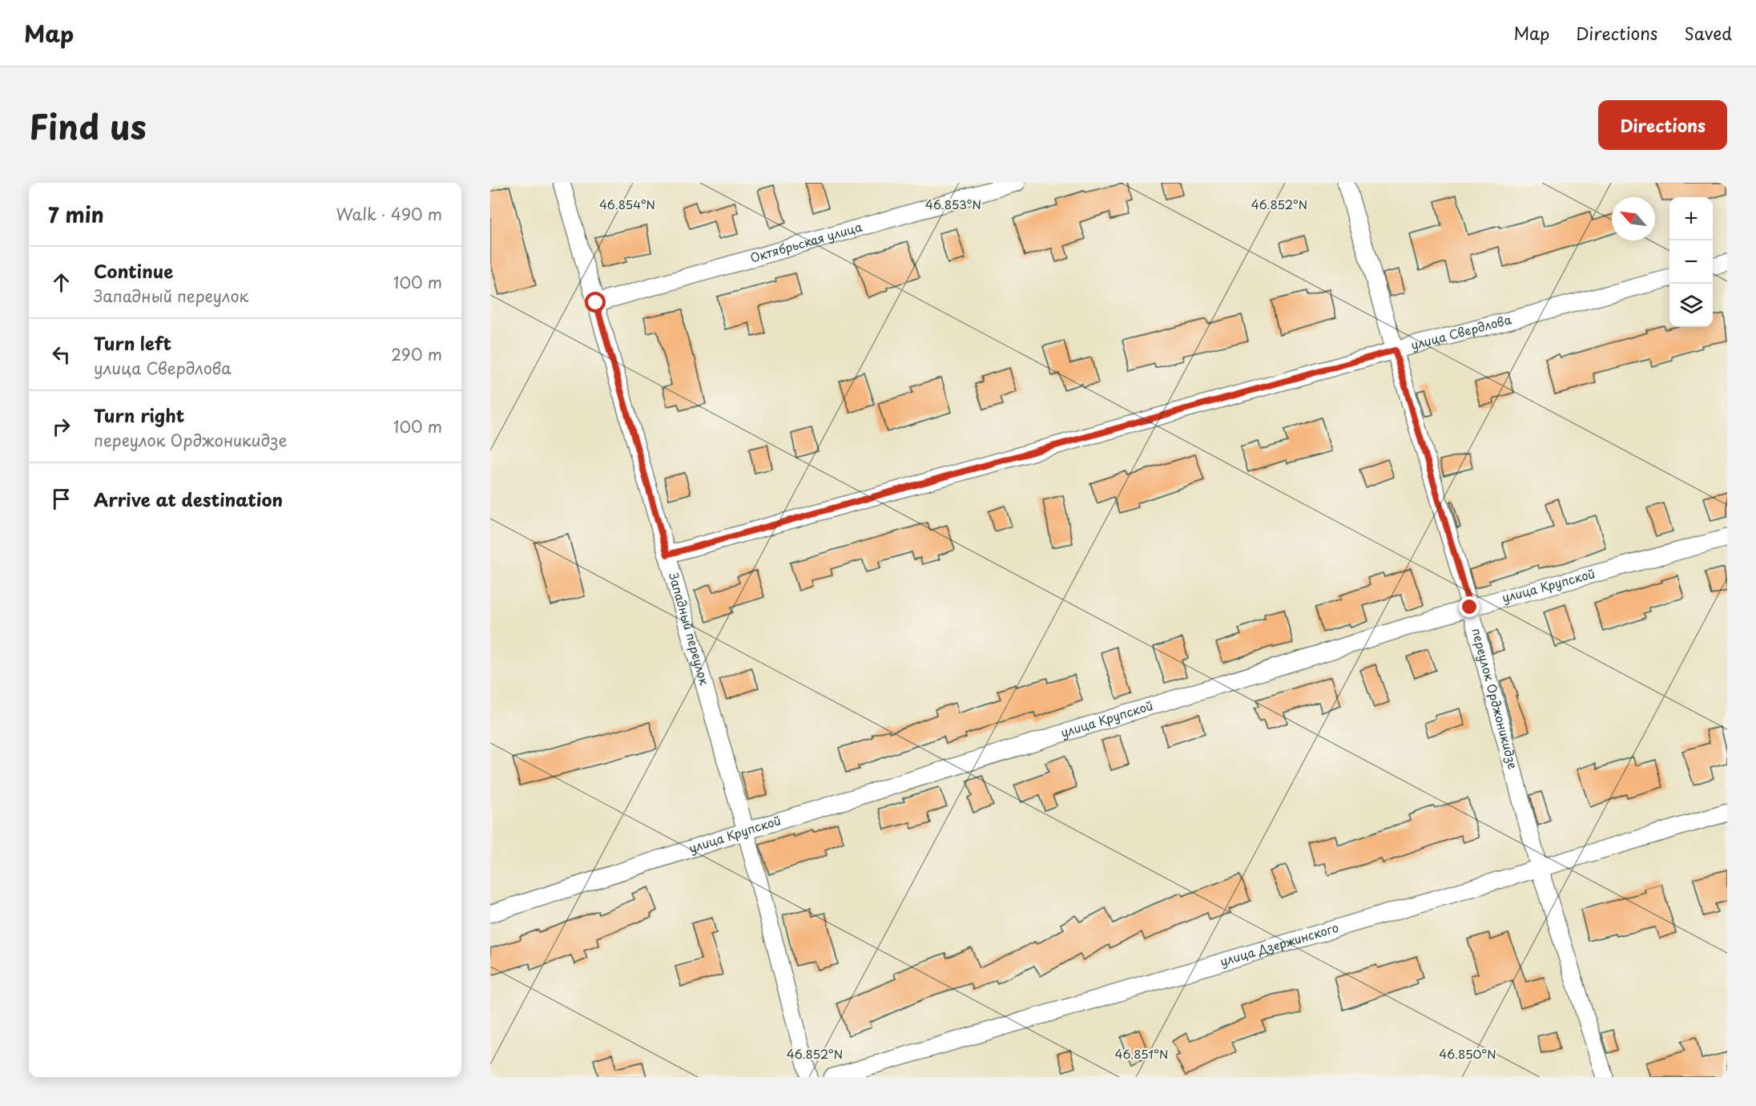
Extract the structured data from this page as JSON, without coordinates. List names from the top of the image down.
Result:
{
  "streets": {
    "street": [
      "Октябрьская улица",
      "улица Свердлова",
      "улица Крупской",
      "Западный переулок",
      "переулок Орджоникидзе",
      "улица Дзержинского"
    ]
  },
  "crossings": [
    ["Октябрьская улица", "Западный переулок"],
    ["улица Свердлова", "Западный переулок"],
    ["улица Свердлова", "переулок Орджоникидзе"],
    ["улица Крупской", "Западный переулок"],
    ["улица Крупской", "переулок Орджоникидзе"],
    ["переулок Орджоникидзе", "улица Дзержинского"]
  ],
  "north": "top left",
  "page": {
    "header": "Map",
    "nav": ["Map", "Directions", "Saved"],
    "title": "Find us",
    "buttons": "Directions",
    "heading": ["7 min", "Walk · 490 m"],
    "map_buttons": ["+", "−"],
    "list": [
      ["Continue", "Западный переулок", "100 m"],
      ["Turn left", "улица Свердлова", "290 m"],
      ["Turn right", "переулок Орджоникидзе", "100 m"],
      "Arrive at destination"
    ]
  },
  "coordinates": [
    "46.854°N",
    "46.853°N",
    "46.852°N",
    "46.851°N",
    "46.850°N"
  ]
}
